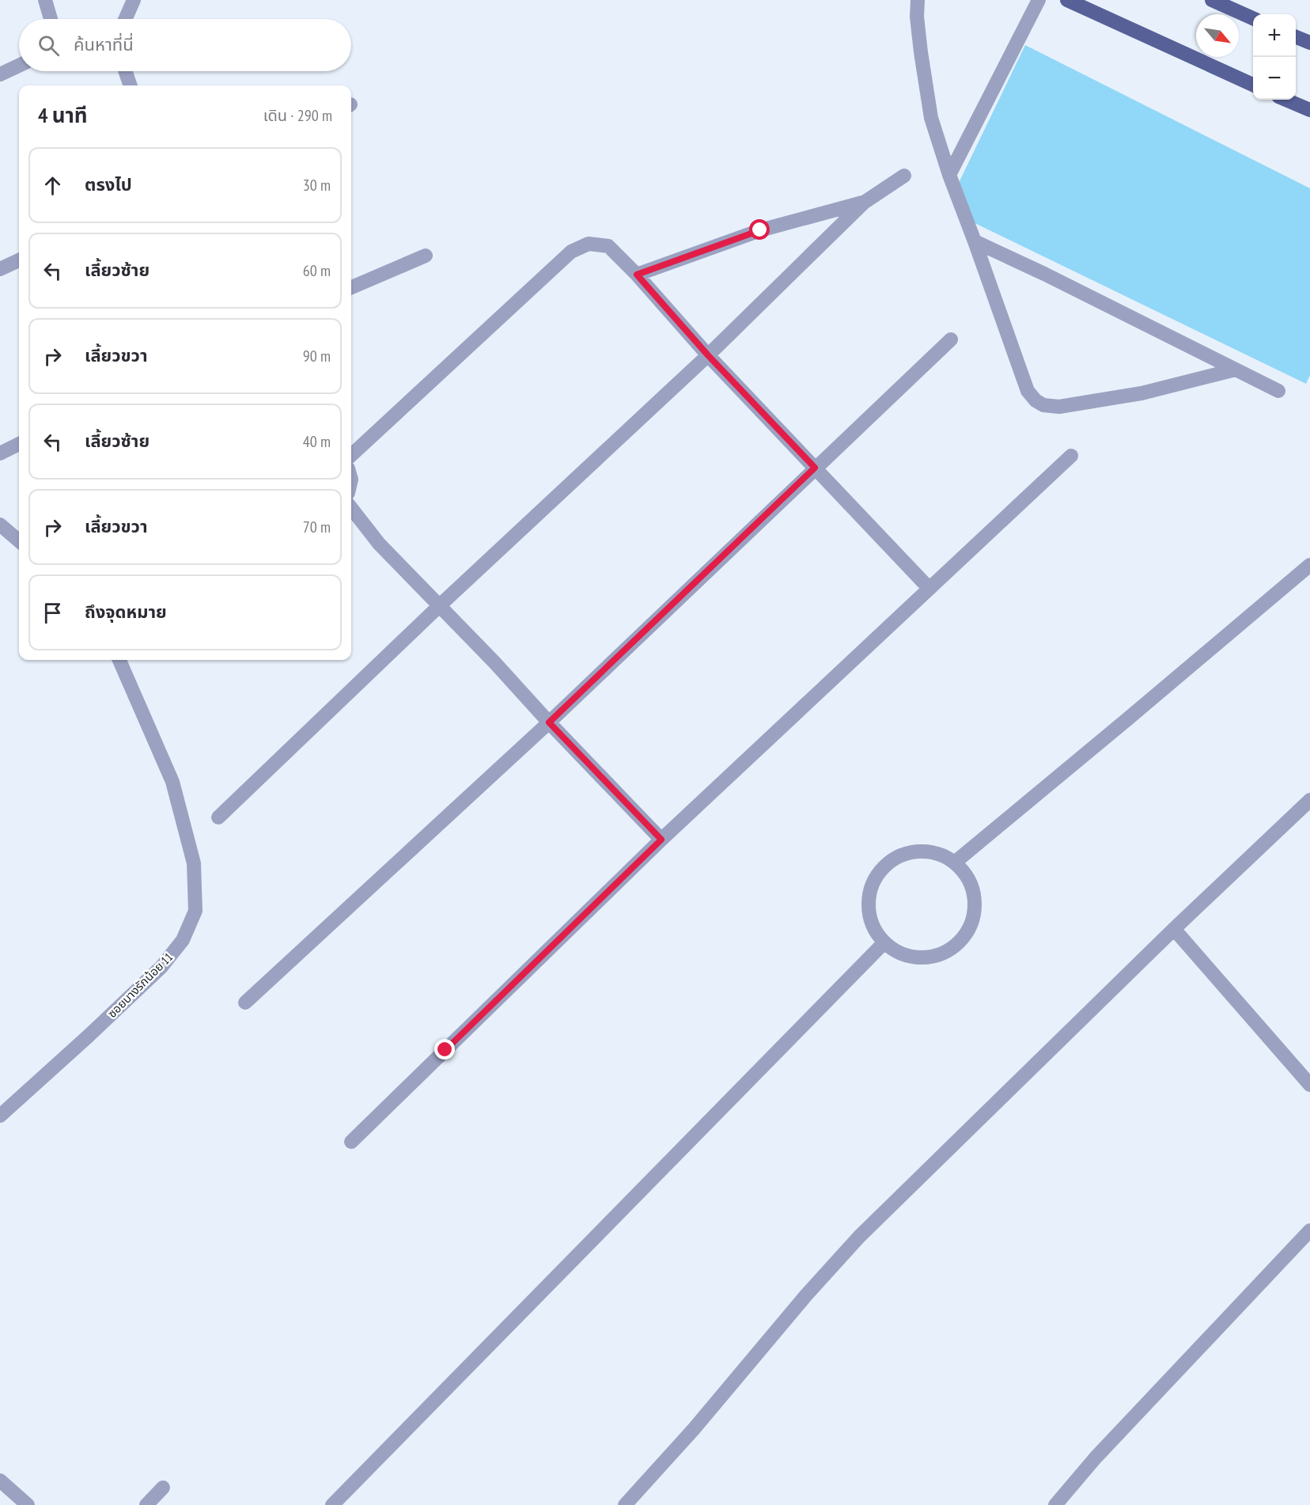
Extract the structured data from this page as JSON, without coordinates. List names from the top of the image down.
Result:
{
  "streets": {
    "street": ["ซอยบางรักน้อย 11"]
  },
  "north": "bottom right",
  "page": {
    "map_buttons": ["+", "−"],
    "search": "ค้นหาที่นี่",
    "heading": ["4 นาที", "เดิน · 290 m"],
    "list": [
      ["ตรงไป", "30 m"],
      ["เลี้ยวซ้าย", "60 m"],
      ["เลี้ยวขวา", "90 m"],
      ["เลี้ยวซ้าย", "40 m"],
      ["เลี้ยวขวา", "70 m"],
      "ถึงจุดหมาย"
    ]
  }
}
